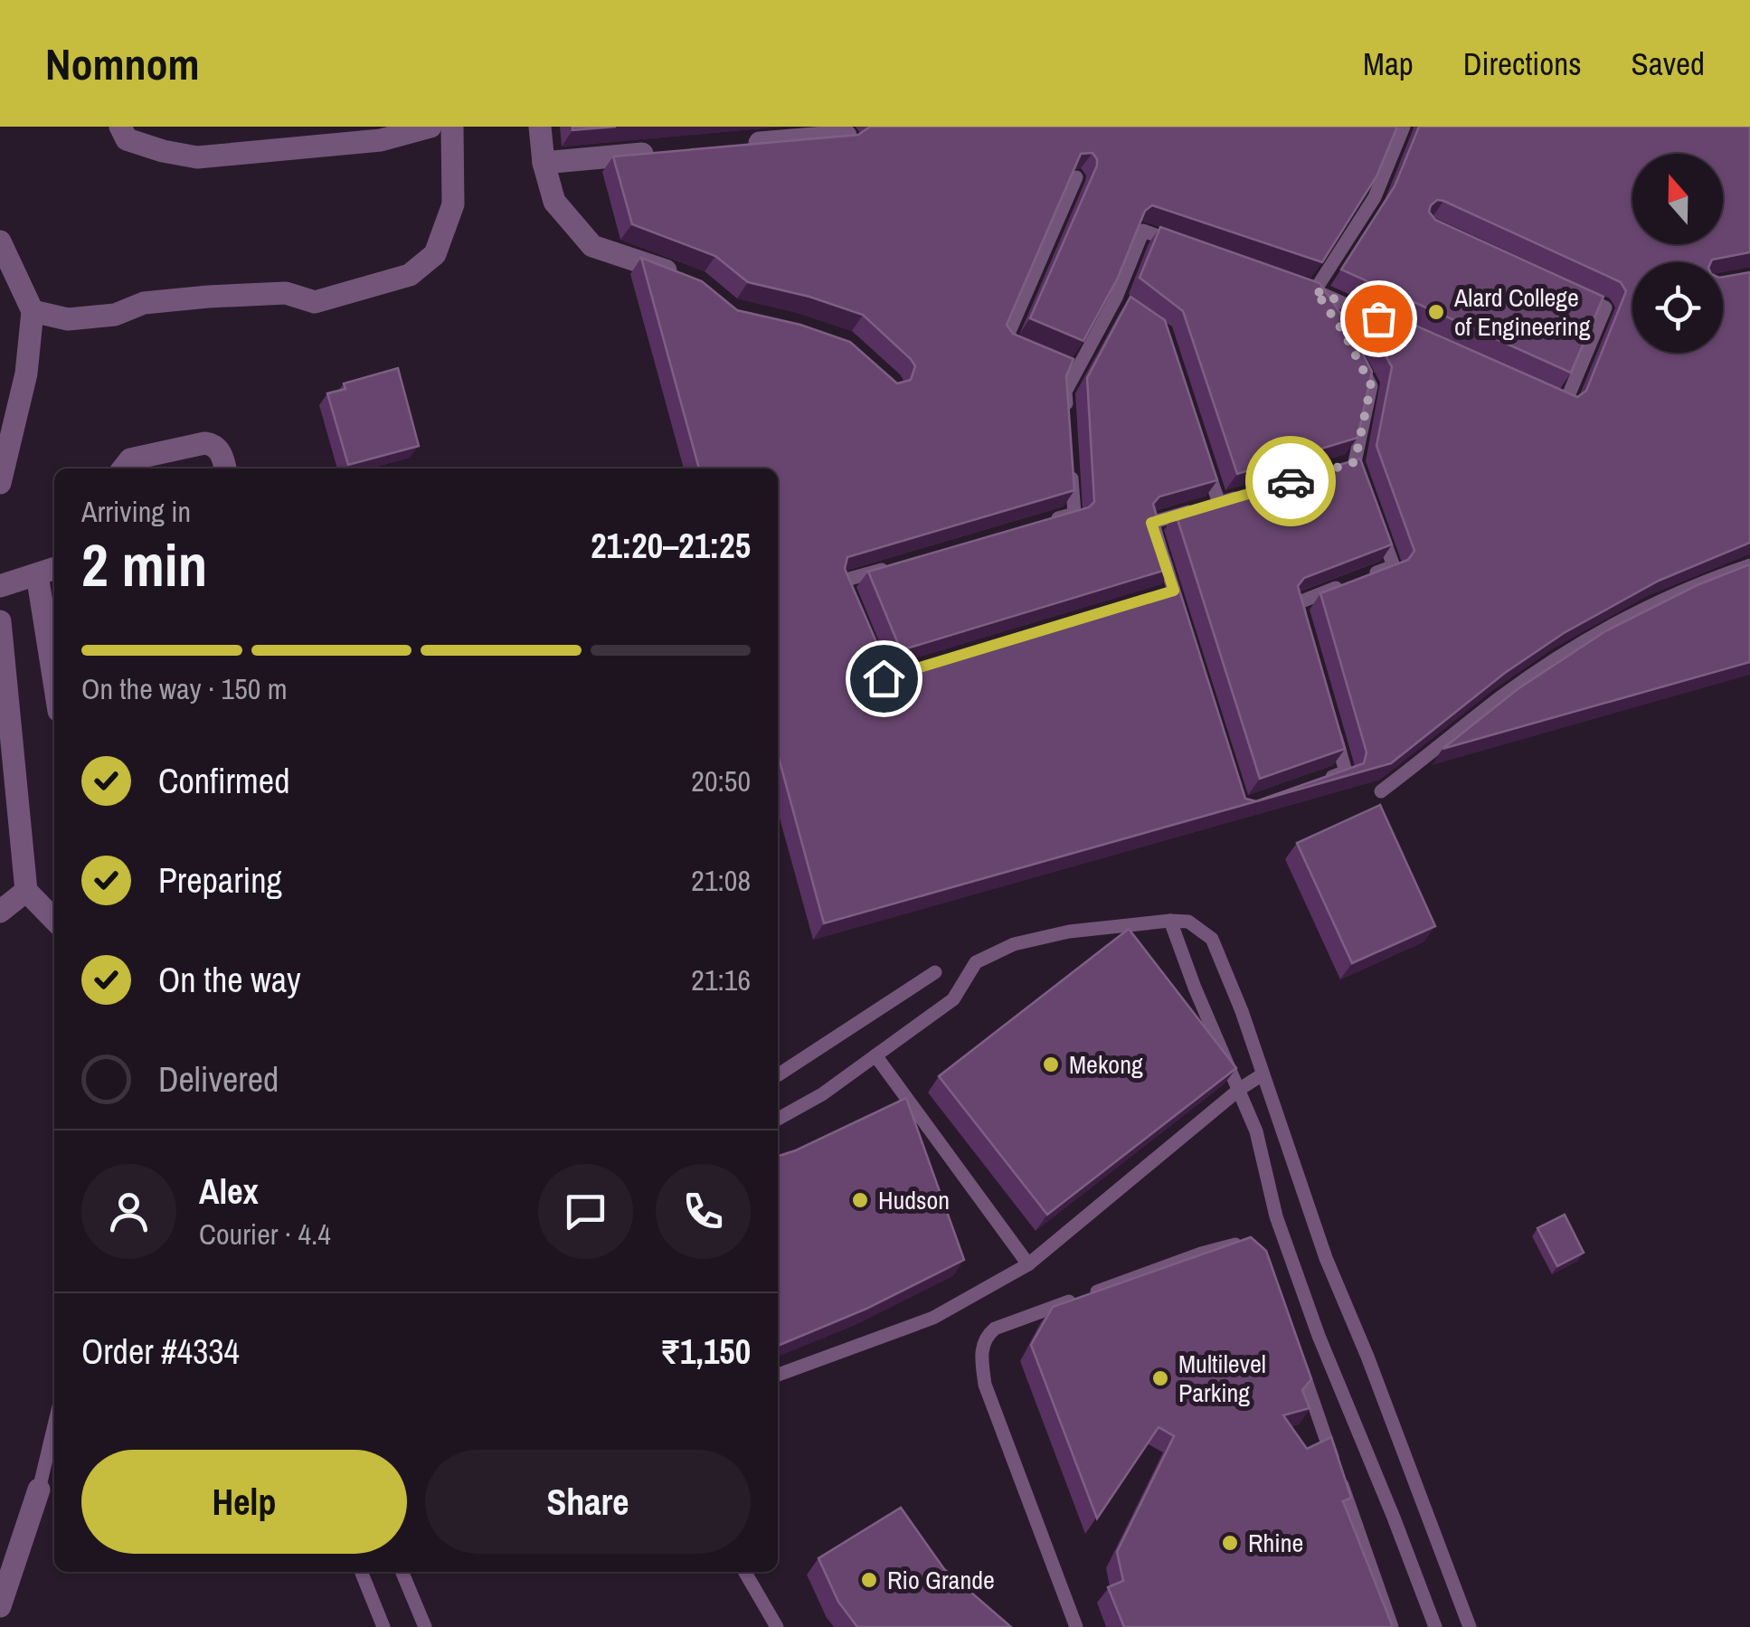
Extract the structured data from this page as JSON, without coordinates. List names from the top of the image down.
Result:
{
  "places": [
    "Alard College of Engineering",
    "Mekong",
    "Hudson",
    "Multilevel Parking",
    "Rhine",
    "Rio Grande"
  ],
  "north": "top",
  "page": {
    "header": "Nomnom",
    "nav": ["Map", "Directions", "Saved"],
    "heading": ["2 min", "Arriving in", "21:20–21:25"],
    "panel": [
      "Alex",
      "Courier · 4.4",
      "Order #4334",
      "₹1,150"
    ],
    "bar": "On the way · 150 m",
    "list": [
      ["Confirmed", "20:50"],
      ["Preparing", "21:08"],
      ["On the way", "21:16"],
      "Delivered"
    ],
    "buttons": ["Help", "Share"]
  }
}
